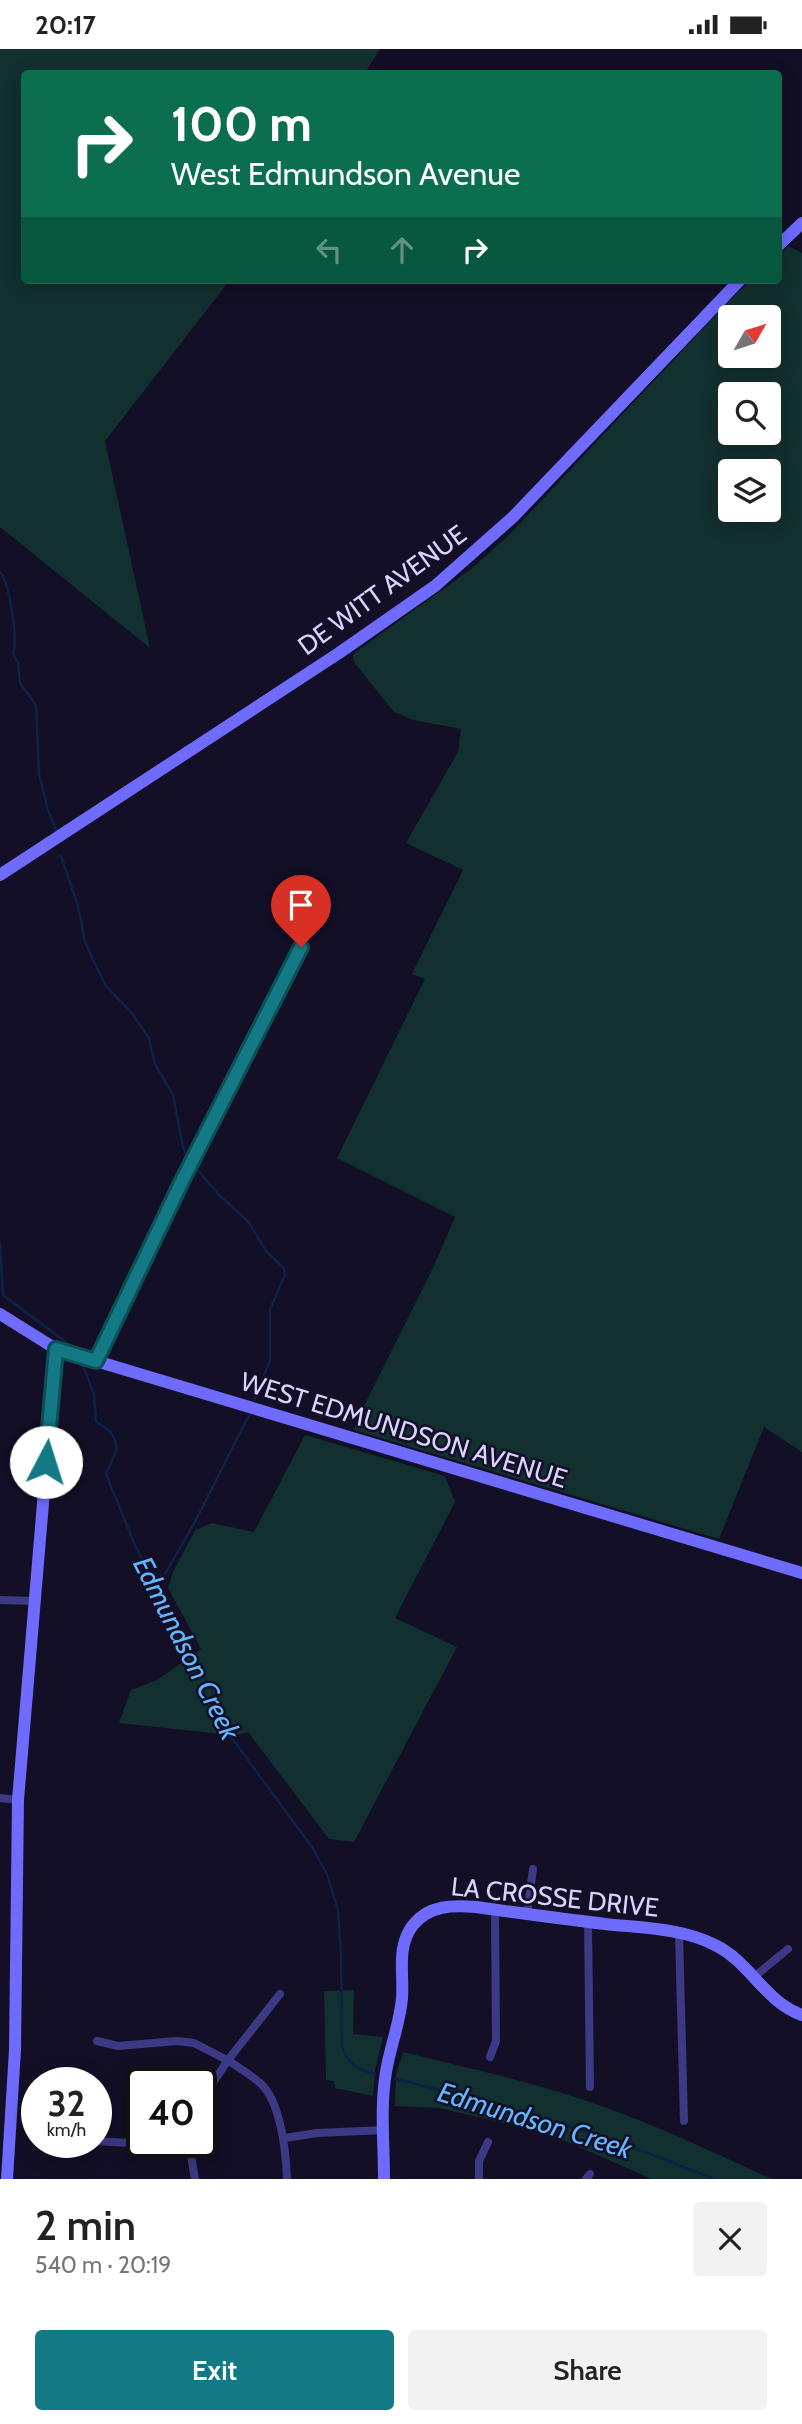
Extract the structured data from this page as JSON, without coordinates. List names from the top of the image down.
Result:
{
  "streets": {
    "street": ["DE WITT AVENUE", "WEST EDMUNDSON AVENUE", "LA CROSSE DRIVE"]
  },
  "water": ["Edmundson Creek"],
  "north": "top right",
  "page": {
    "status": "20:17",
    "turn": ["100 m", "West Edmundson Avenue"],
    "speed": "32 km/h",
    "limit": "40",
    "heading": ["2 min", "540 m · 20:19"],
    "buttons": ["Exit", "Share"]
  }
}
